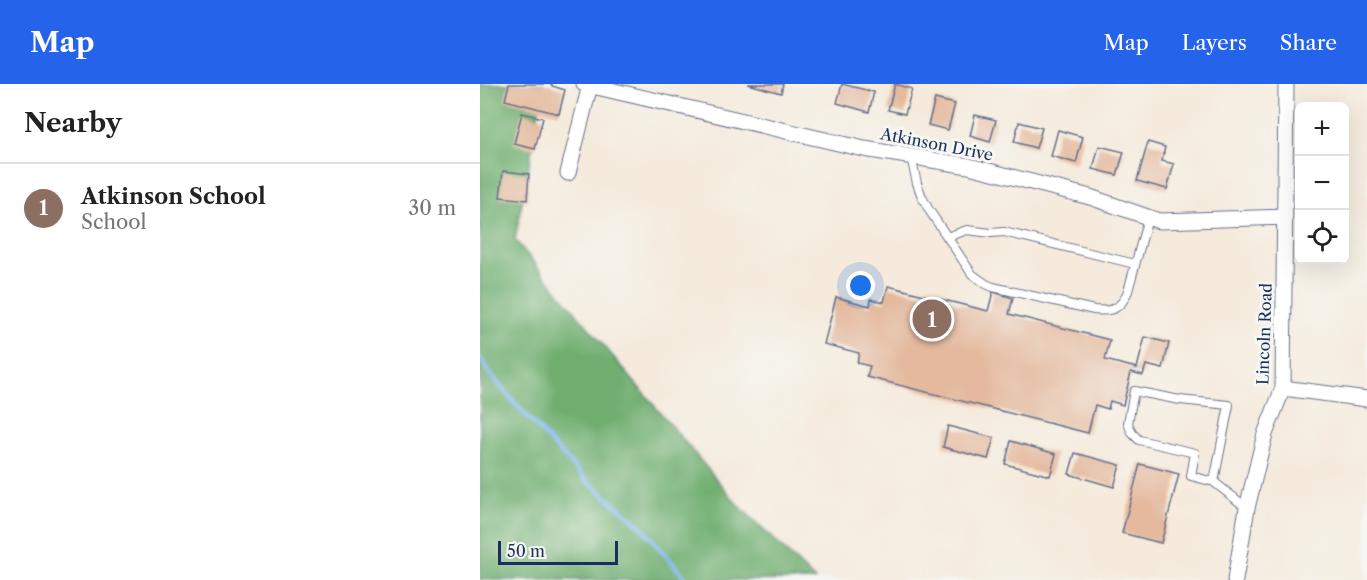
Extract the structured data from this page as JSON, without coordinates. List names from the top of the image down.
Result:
{
  "streets": {
    "street": ["Atkinson Drive", "Lincoln Road"]
  },
  "crossings": [
    ["Atkinson Drive", "Lincoln Road"]
  ],
  "scale_bar": "50 m",
  "page": {
    "header": "Map",
    "nav": ["Map", "Layers", "Share"],
    "heading": "Nearby",
    "map_buttons": ["+", "−"],
    "list": [
      {
        "mark": "1",
        "name": "Atkinson School",
        "note": "School",
        "value": "30 m"
      }
    ],
    "pins": "1",
    "scale": "50 m"
  }
}
